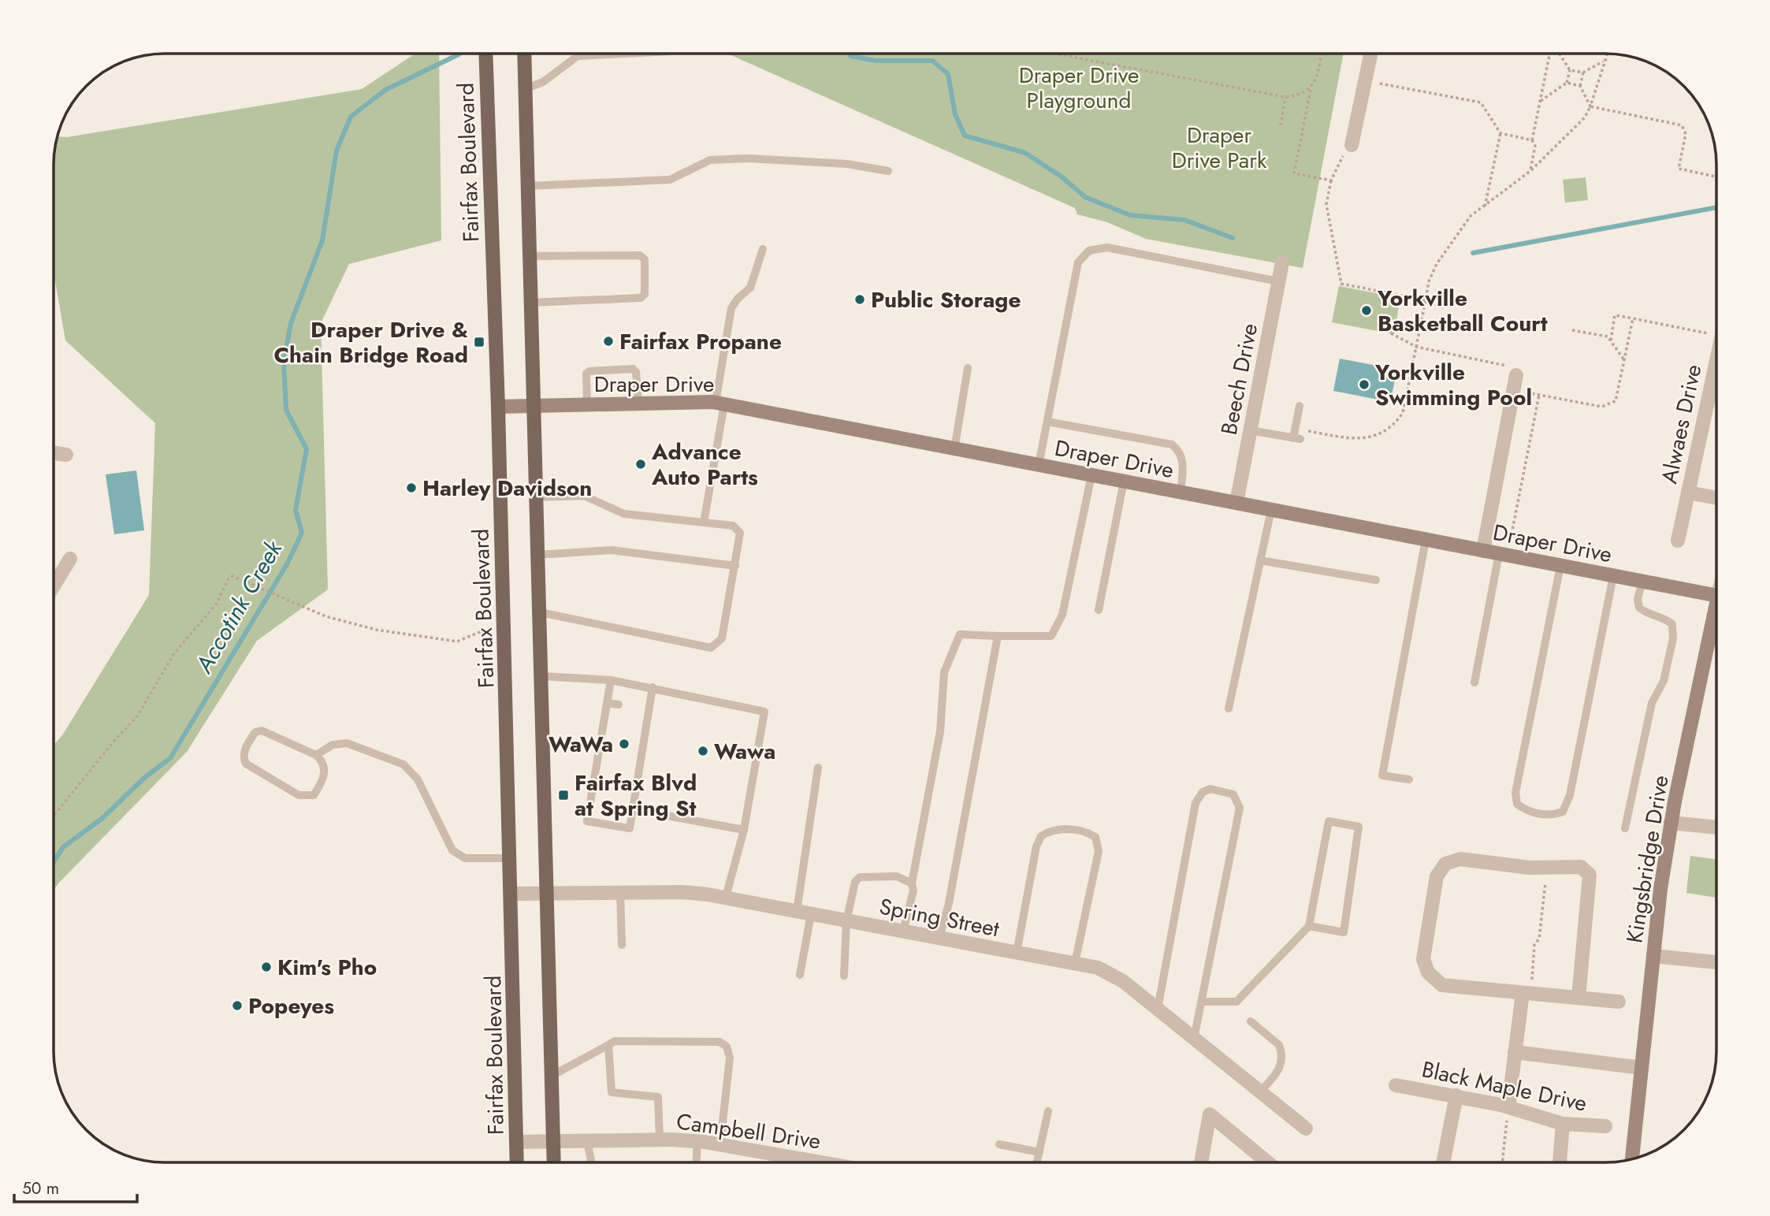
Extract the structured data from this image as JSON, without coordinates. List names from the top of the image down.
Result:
{
  "streets": {
    "main road": ["Fairfax Boulevard"],
    "street": [
      "Beech Drive",
      "Draper Drive",
      "Alwaes Drive",
      "Kingsbridge Drive",
      "Spring Street",
      "Black Maple Drive",
      "Campbell Drive"
    ]
  },
  "crossings": [
    ["Fairfax Boulevard", "Draper Drive"],
    ["Fairfax Boulevard", "Spring Street"],
    ["Fairfax Boulevard", "Campbell Drive"],
    ["Beech Drive", "Draper Drive"]
  ],
  "water": ["Accotink Creek"],
  "parks": ["Draper Drive Playground", "Draper Drive Park"],
  "places": {
    "other": [
      "Public Storage",
      "Yorkville Basketball Court",
      "Fairfax Propane",
      "Yorkville Swimming Pool",
      "Advance Auto Parts",
      "Harley Davidson",
      "WaWa",
      "Wawa",
      "Kim's Pho",
      "Popeyes"
    ],
    "transit": ["Draper Drive & Chain Bridge Road", "Fairfax Blvd at Spring St"]
  },
  "scale_bar": "50 m"
}
